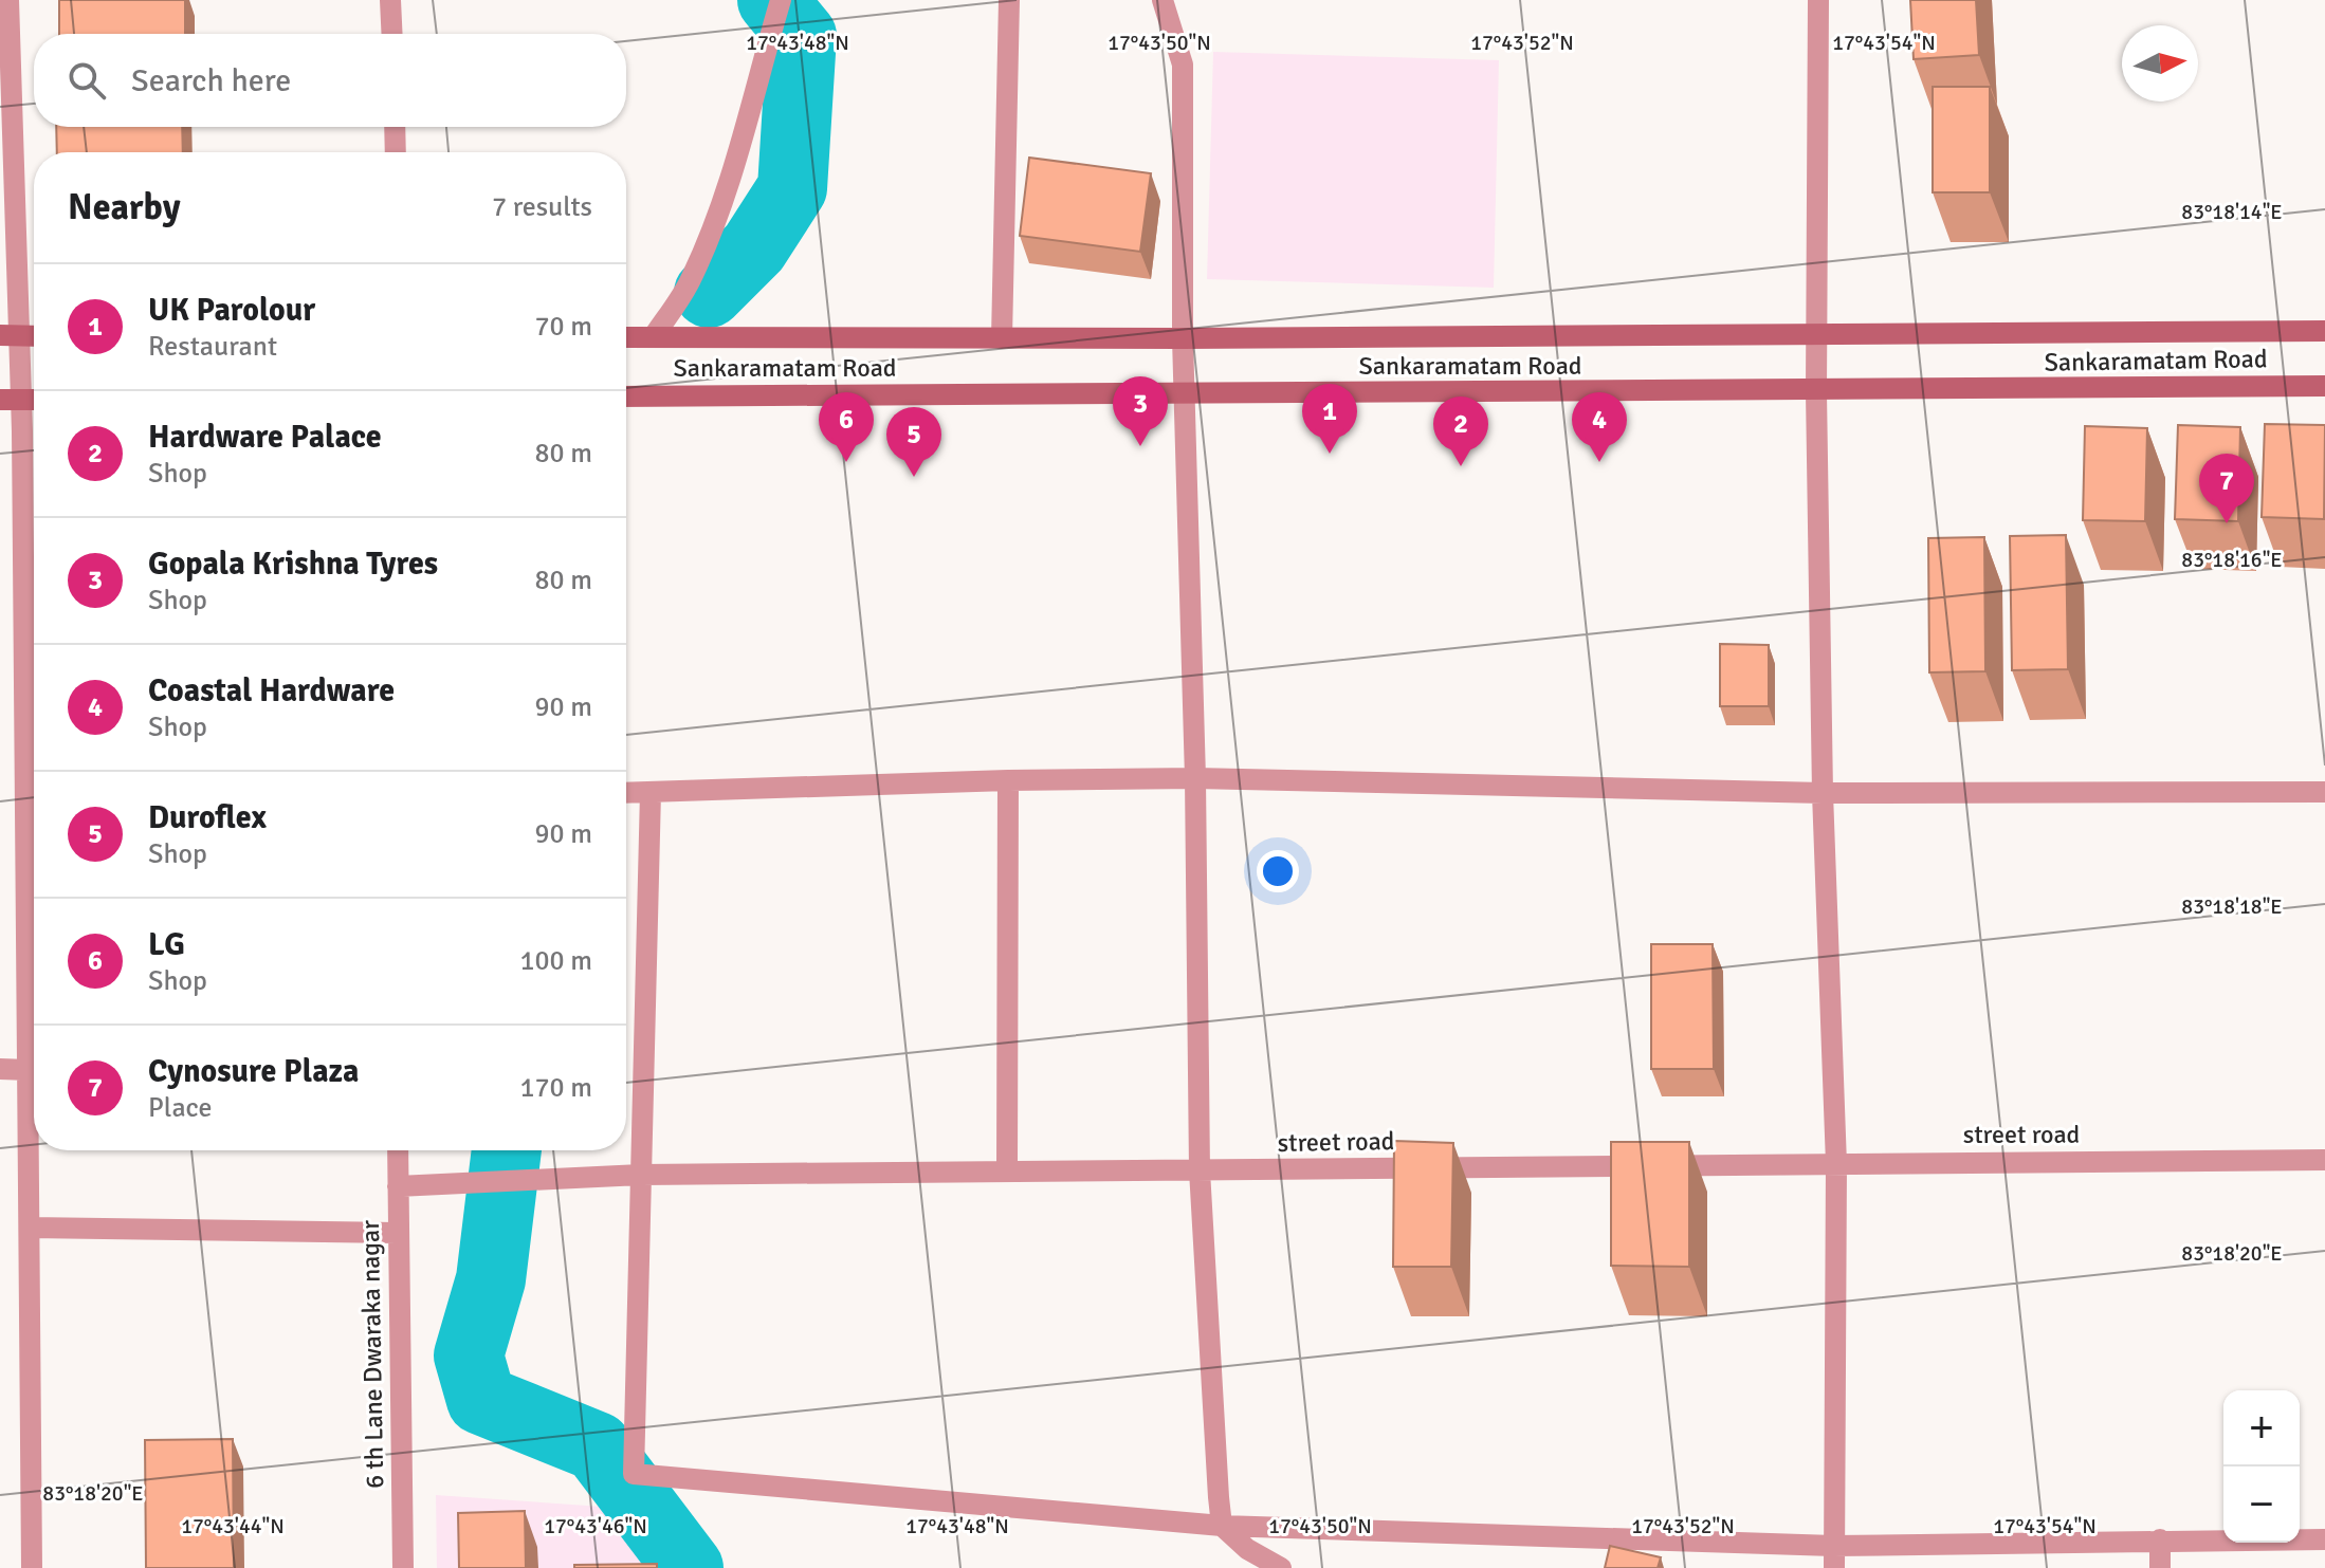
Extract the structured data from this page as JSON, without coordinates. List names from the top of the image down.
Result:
{
  "streets": {
    "main road": ["Sankaramatam Road"],
    "street": ["street road", "6 th Lane Dwaraka nagar"]
  },
  "crossings": [
    ["street road", "6 th Lane Dwaraka nagar"]
  ],
  "north": "right",
  "page": {
    "search": "Search here",
    "heading": ["Nearby", "7 results"],
    "list": [
      {
        "mark": "1",
        "name": "UK Parolour",
        "note": "Restaurant",
        "value": "70 m"
      },
      {
        "mark": "2",
        "name": "Hardware Palace",
        "note": "Shop",
        "value": "80 m"
      },
      {
        "mark": "3",
        "name": "Gopala Krishna Tyres",
        "note": "Shop",
        "value": "80 m"
      },
      {
        "mark": "4",
        "name": "Coastal Hardware",
        "note": "Shop",
        "value": "90 m"
      },
      {
        "mark": "5",
        "name": "Duroflex",
        "note": "Shop",
        "value": "90 m"
      },
      {
        "mark": "6",
        "name": "LG",
        "note": "Shop",
        "value": "100 m"
      },
      {
        "mark": "7",
        "name": "Cynosure Plaza",
        "note": "Place",
        "value": "170 m"
      }
    ],
    "pins": [
      "3",
      "1",
      "4",
      "6",
      "2",
      "5",
      "7"
    ],
    "map_buttons": ["+", "−"]
  },
  "coordinates": [
    "17°43'48\"N",
    "17°43'50\"N",
    "17°43'52\"N",
    "17°43'54\"N",
    "83°18'14\"E",
    "83°18'16\"E",
    "83°18'18\"E",
    "83°18'20\"E",
    "17°43'44\"N",
    "17°43'46\"N"
  ]
}
